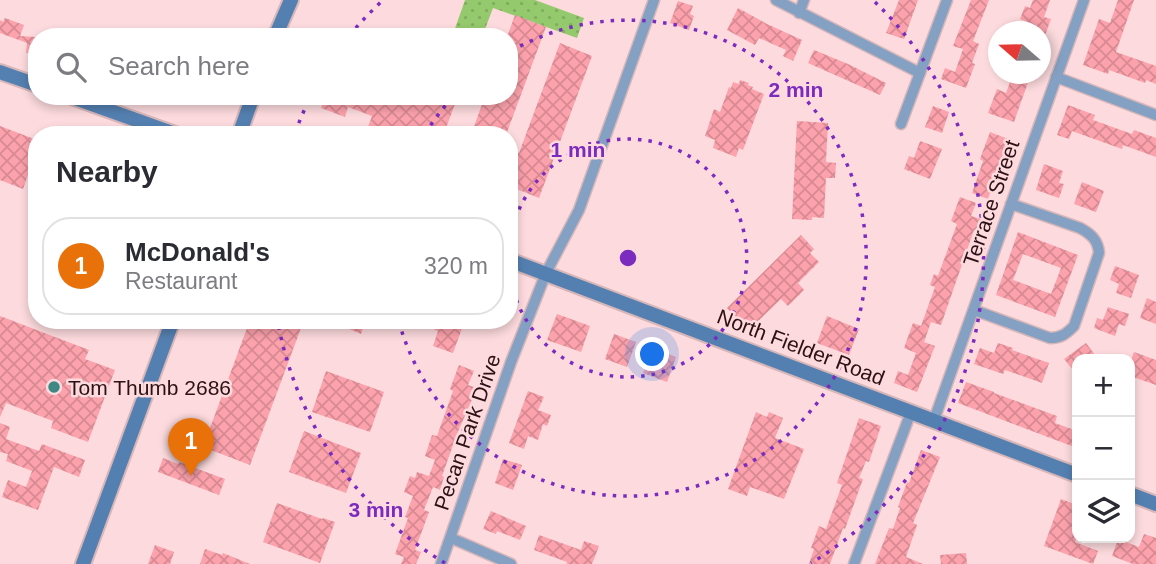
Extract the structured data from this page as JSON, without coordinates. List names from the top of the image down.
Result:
{
  "streets": {
    "main road": ["North Fielder Road"],
    "street": ["Terrace Street", "Pecan Park Drive"]
  },
  "crossings": [
    ["Terrace Street", "North Fielder Road"],
    ["North Fielder Road", "Pecan Park Drive"]
  ],
  "places": ["Tom Thumb 2686"],
  "north": "left",
  "page": {
    "search": "Search here",
    "heading": "Nearby",
    "list": [
      {
        "mark": "1",
        "name": "McDonald's",
        "note": "Restaurant",
        "value": "320 m"
      }
    ],
    "map_buttons": ["+", "−"],
    "pins": "1"
  },
  "rings": ["2 min", "1 min", "3 min"]
}
